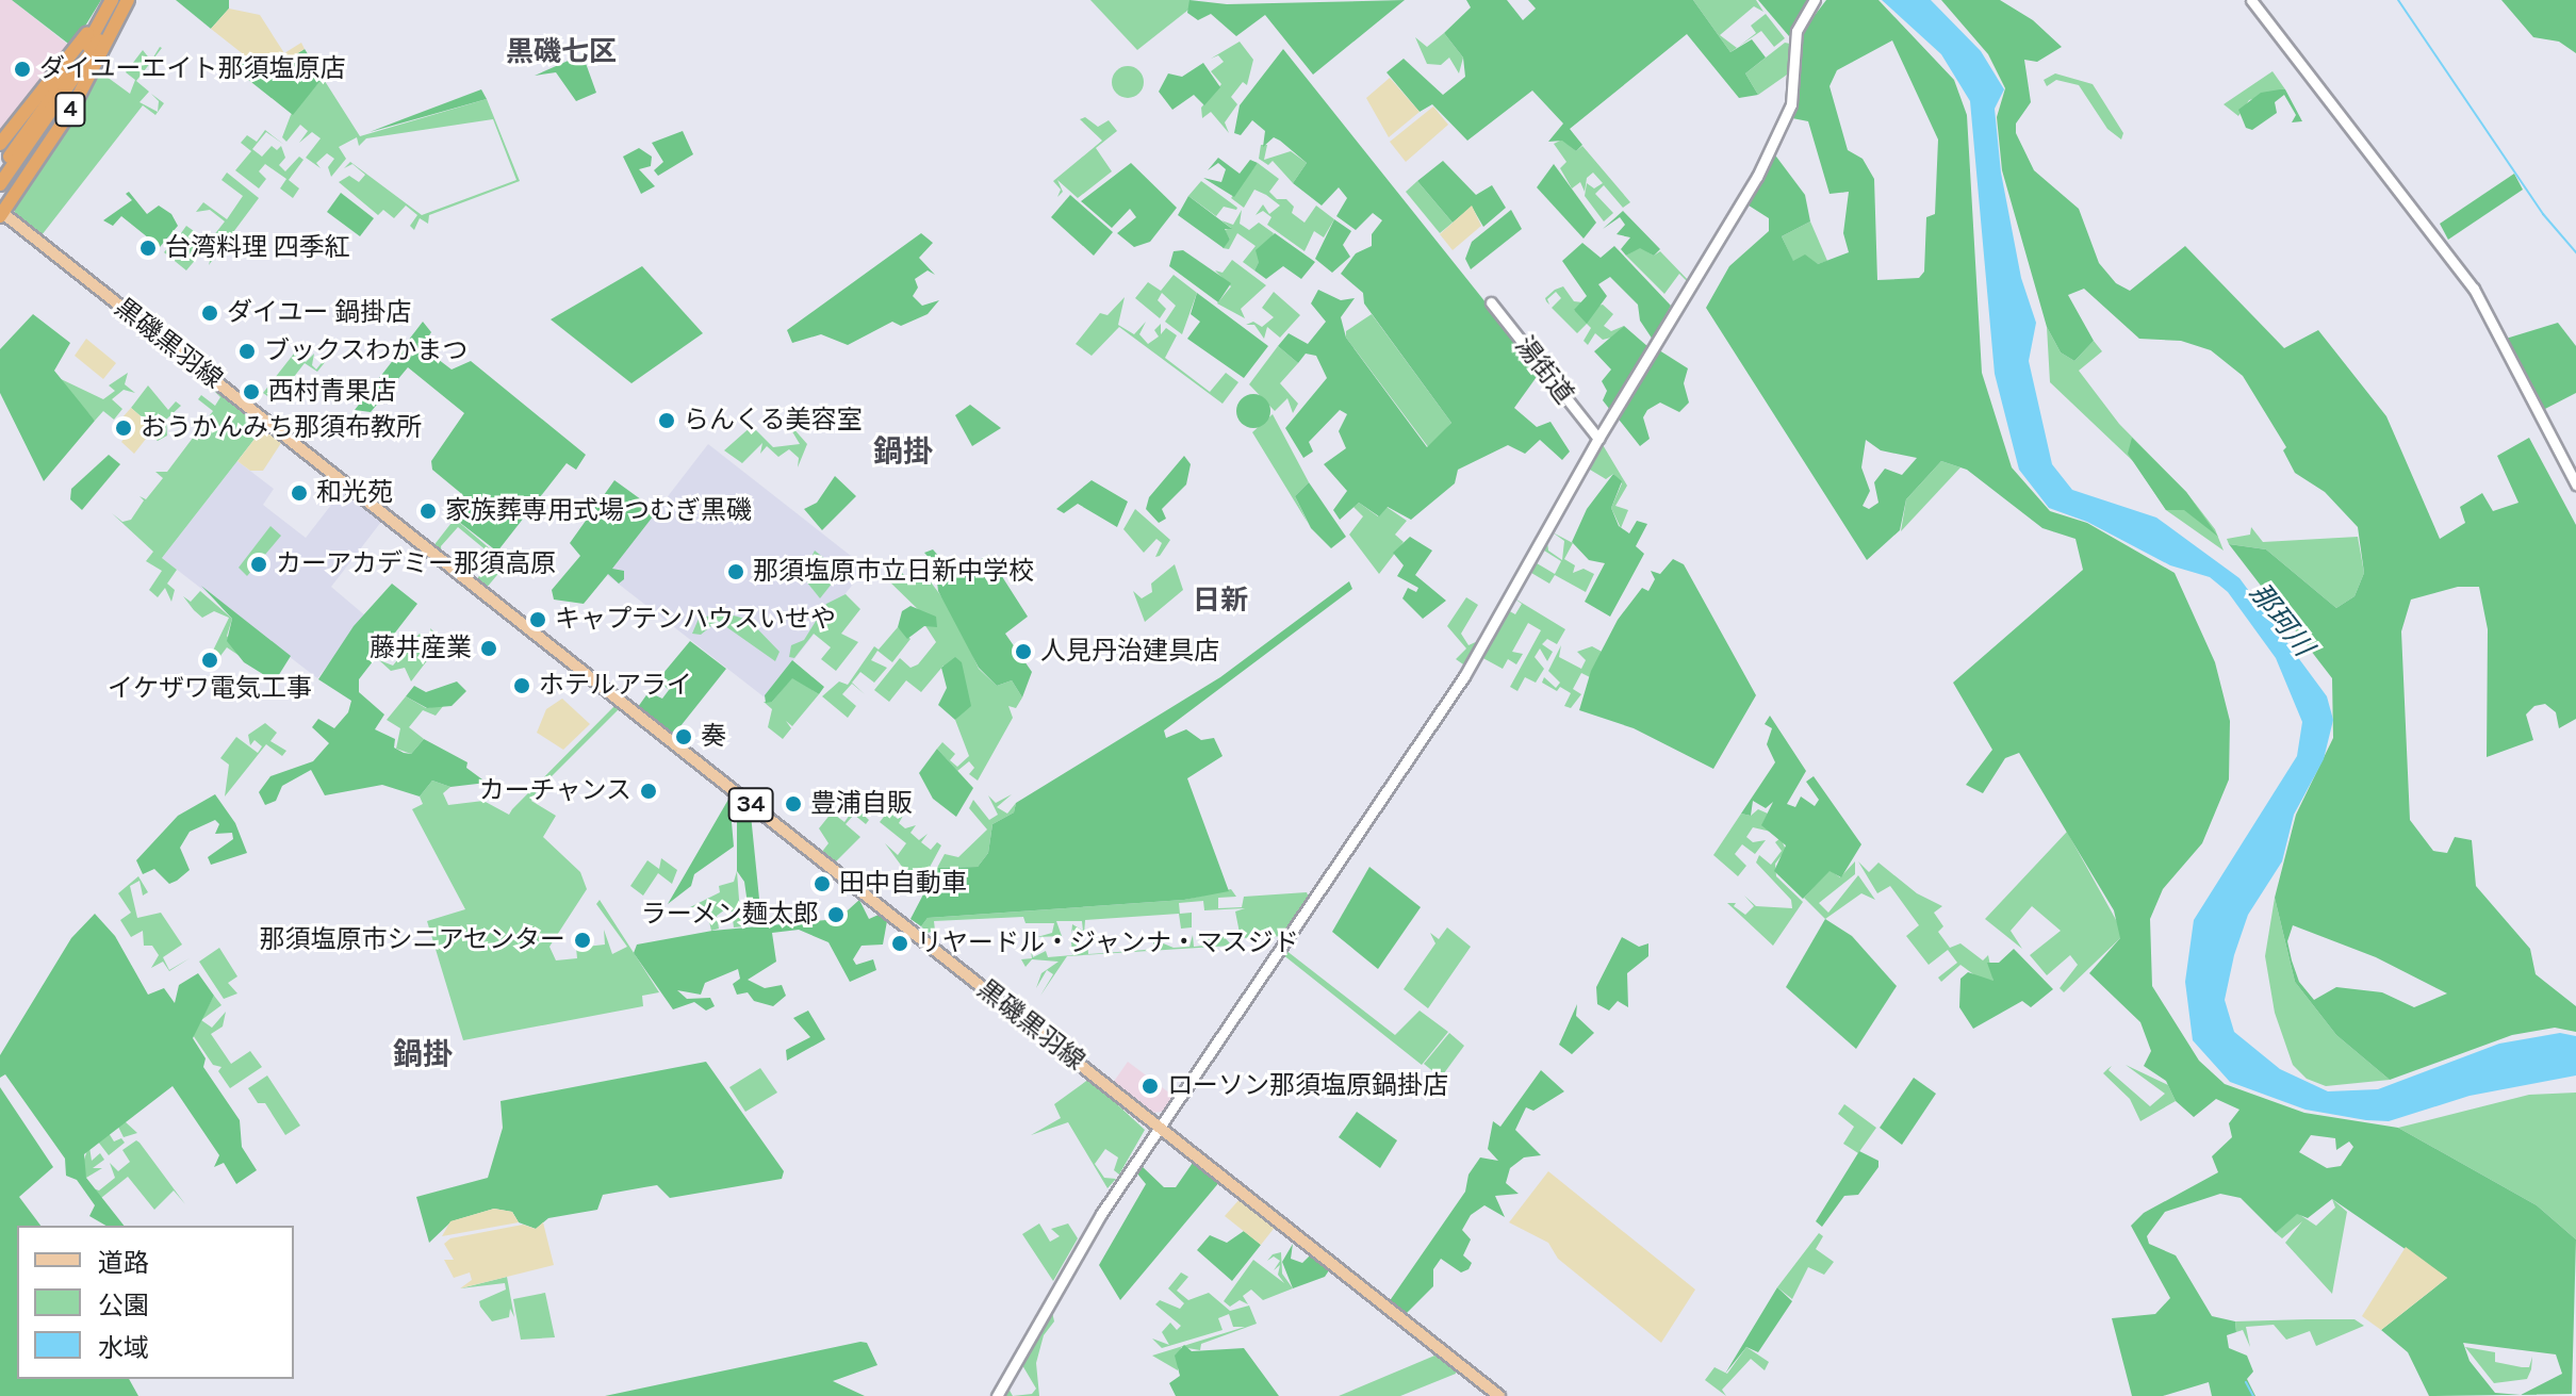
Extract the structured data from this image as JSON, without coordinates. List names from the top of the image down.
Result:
{
  "streets": {
    "highway": ["4"],
    "main road": ["黒磯黒羽線", "34"],
    "street": ["湯街道"]
  },
  "crossings": [
    ["4", "黒磯黒羽線"]
  ],
  "districts": [
    "黒磯七区",
    "鍋掛",
    "日新",
    "鍋掛"
  ],
  "water": ["那珂川"],
  "places": [
    "ダイユーエイト那須塩原店",
    "台湾料理 四季紅",
    "ダイユー 鍋掛店",
    "ブックスわかまつ",
    "西村青果店",
    "らんくる美容室",
    "おうかんみち那須布教所",
    "和光苑",
    "家族葬専用式場つむぎ黒磯",
    "カーアカデミー那須高原",
    "那須塩原市立日新中学校",
    "キャプテンハウスいせや",
    "藤井産業",
    "人見丹治建具店",
    "イケザワ電気工事",
    "ホテルアライ",
    "奏",
    "カーチャンス",
    "豊浦自販",
    "田中自動車",
    "ラーメン麺太郎",
    "那須塩原市シニアセンター",
    "リヤードル・ジャンナ・マスジド",
    "ローソン那須塩原鍋掛店"
  ],
  "legend": ["道路", "公園", "水域"]
}
